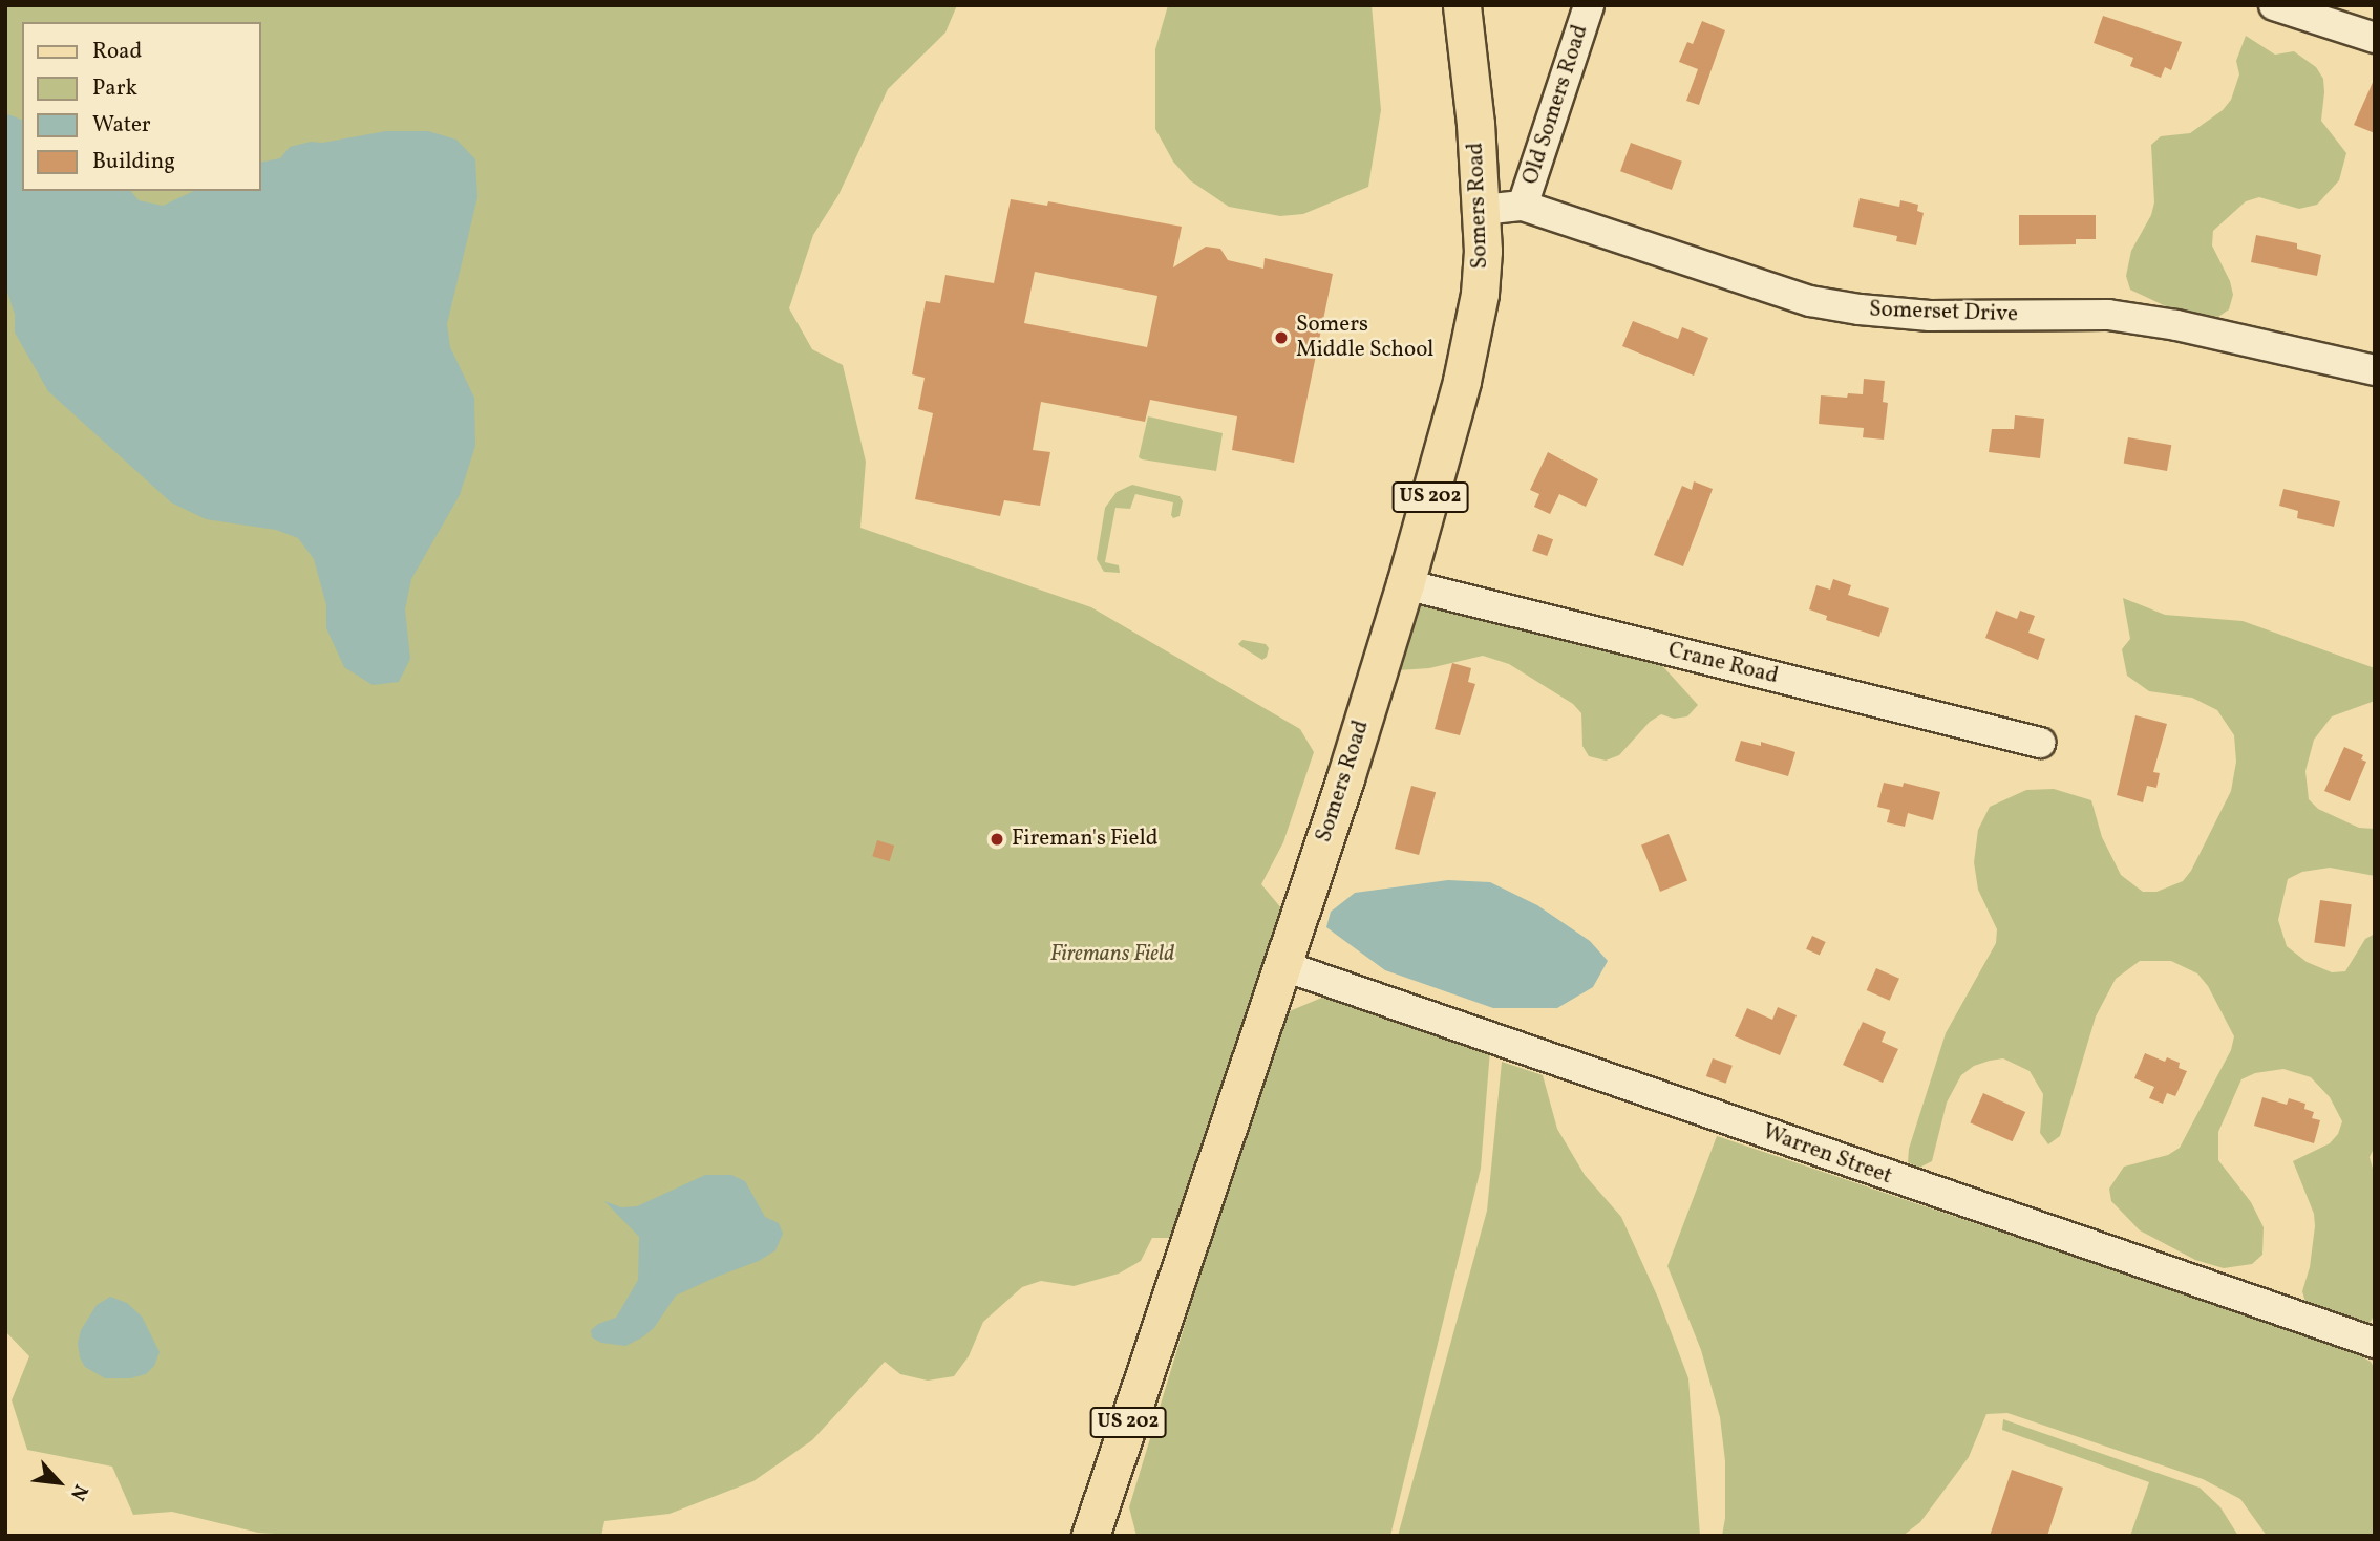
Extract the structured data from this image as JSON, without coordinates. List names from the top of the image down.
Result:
{
  "streets": {
    "main road": ["Somers Road", "US 202"],
    "street": [
      "Old Somers Road",
      "Somerset Drive",
      "Crane Road",
      "Warren Street"
    ]
  },
  "crossings": [
    ["Old Somers Road", "Somerset Drive"],
    ["Somers Road", "Crane Road"],
    ["Somers Road", "Warren Street"]
  ],
  "parks": ["Firemans Field"],
  "places": ["Somers Middle School", "Fireman's Field"],
  "legend": [
    "Road",
    "Park",
    "Water",
    "Building"
  ],
  "north": "bottom right"
}
